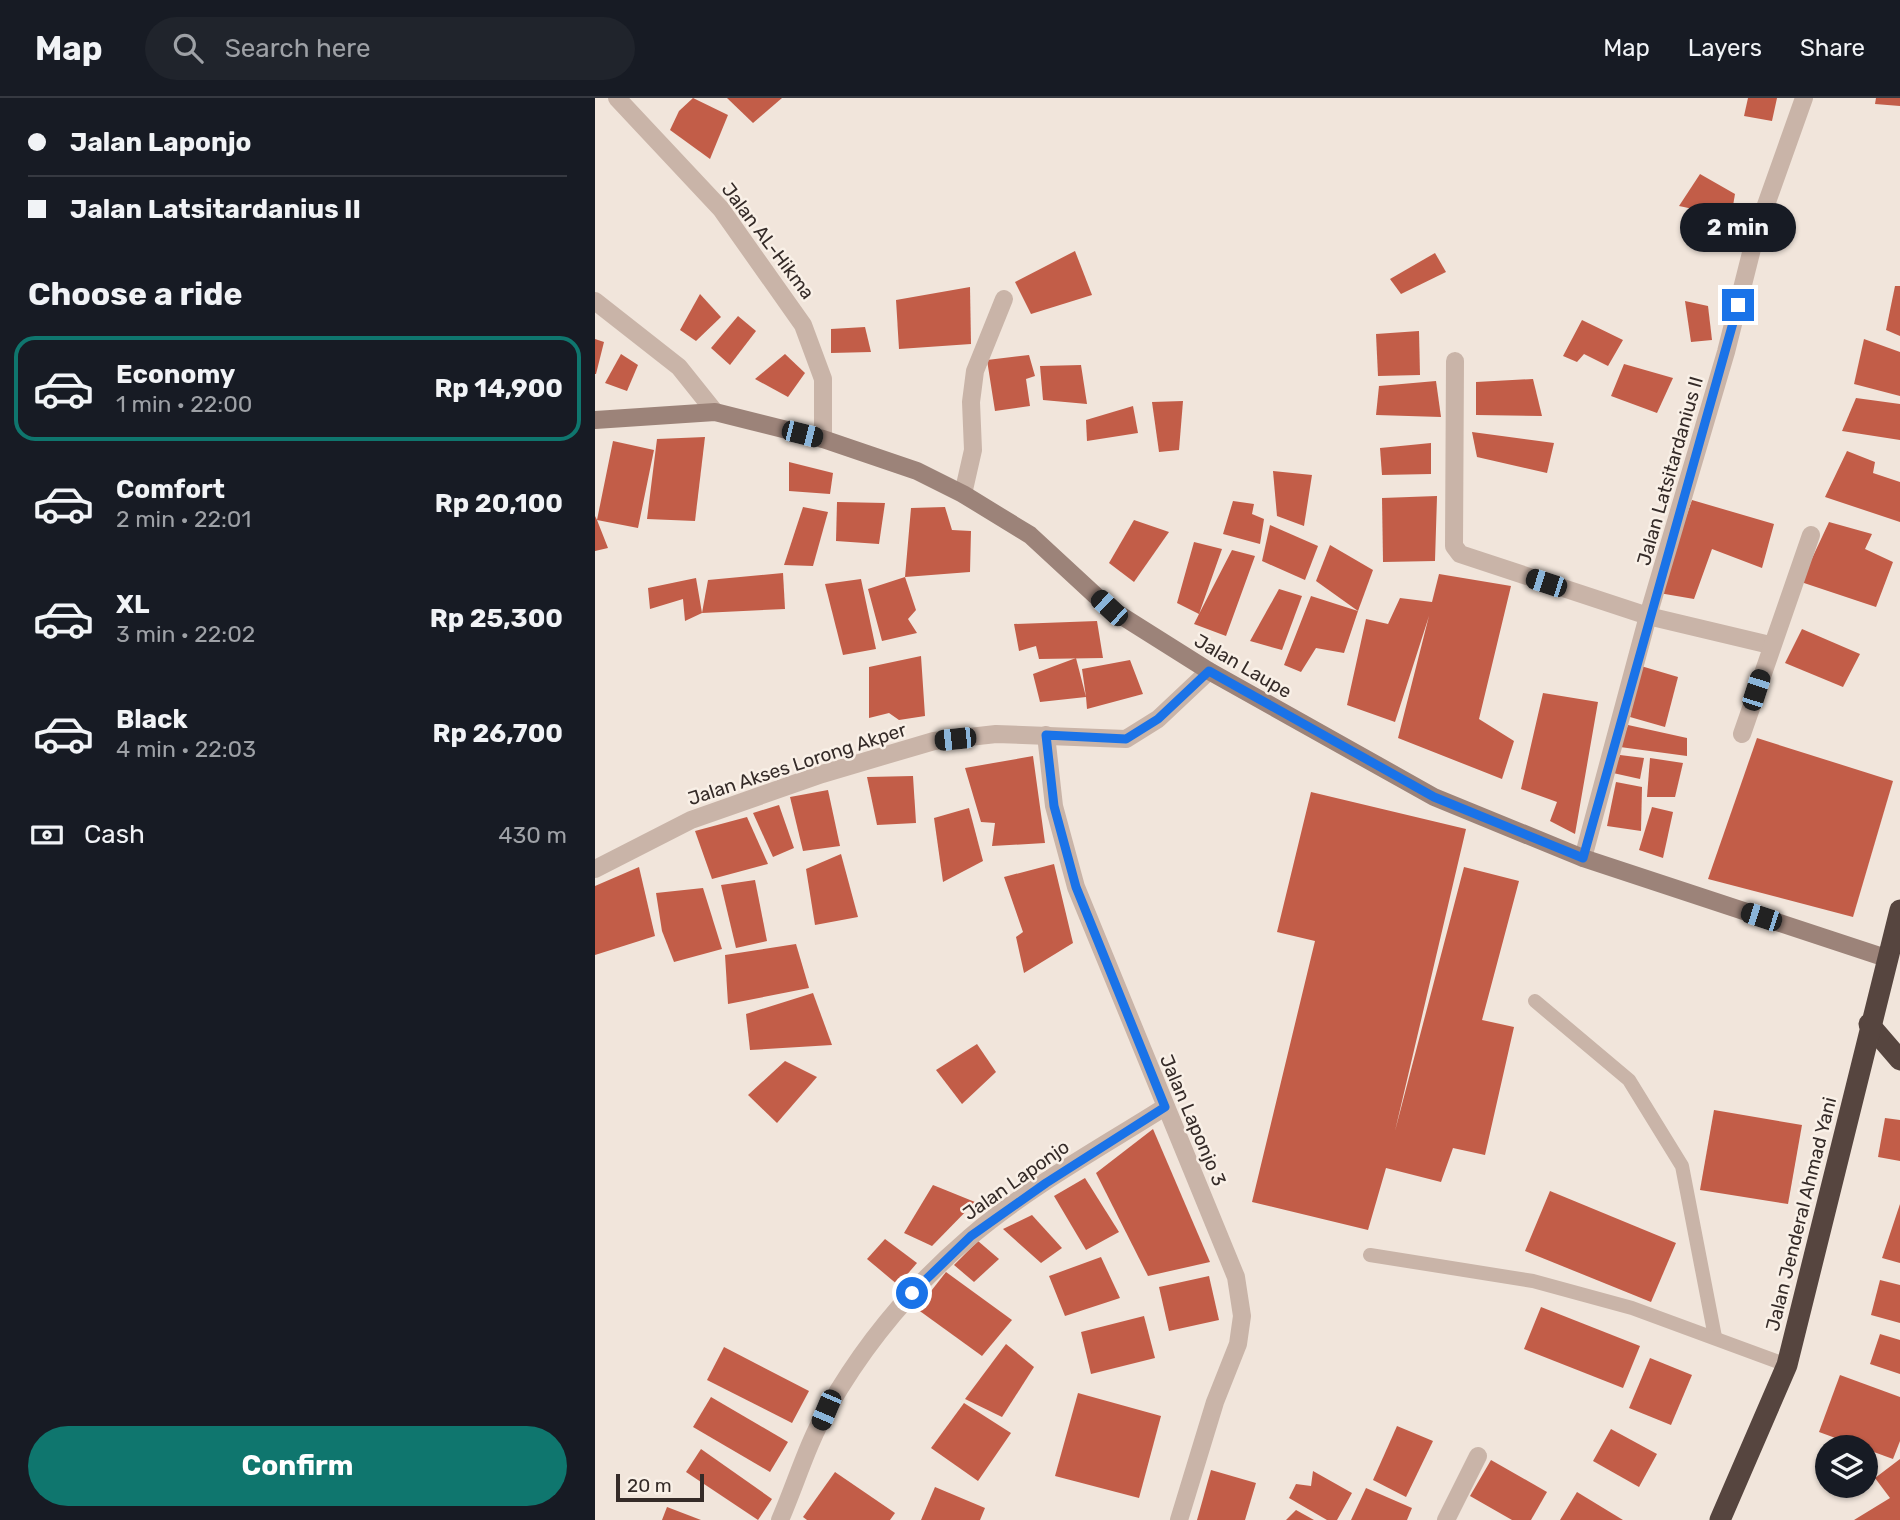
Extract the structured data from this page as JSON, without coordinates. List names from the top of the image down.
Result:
{
  "streets": {
    "highway": ["Jalan Jenderal Ahmad Yani"],
    "street": [
      "Jalan AL-Hikma",
      "Jalan Latsitardanius II",
      "Jalan Laupe",
      "Jalan Akses Lorong Akper",
      "Jalan Laponjo 3",
      "Jalan Laponjo"
    ]
  },
  "crossings": [
    ["Jalan AL-Hikma", "Jalan Laupe"],
    ["Jalan Latsitardanius II", "Jalan Laupe"],
    ["Jalan Laupe", "Jalan Akses Lorong Akper"],
    ["Jalan Laupe", "Jalan Jenderal Ahmad Yani"],
    ["Jalan Akses Lorong Akper", "Jalan Laponjo 3"],
    ["Jalan Laponjo 3", "Jalan Laponjo"]
  ],
  "scale_bar": "20 m",
  "page": {
    "header": "Map",
    "search": "Search here",
    "nav": ["Map", "Layers", "Share"],
    "banner": ["Jalan Laponjo", "Jalan Latsitardanius II"],
    "bubble": "2 min",
    "heading": "Choose a ride",
    "list": [
      {
        "name": "Economy",
        "note": "1 min · 22:00",
        "value": "Rp 14,900"
      },
      {
        "name": "Comfort",
        "note": "2 min · 22:01",
        "value": "Rp 20,100"
      },
      {
        "name": "XL",
        "note": "3 min · 22:02",
        "value": "Rp 25,300"
      },
      {
        "name": "Black",
        "note": "4 min · 22:03",
        "value": "Rp 26,700"
      }
    ],
    "pay": ["Cash", "430 m"],
    "buttons": "Confirm",
    "scale": "20 m"
  }
}
